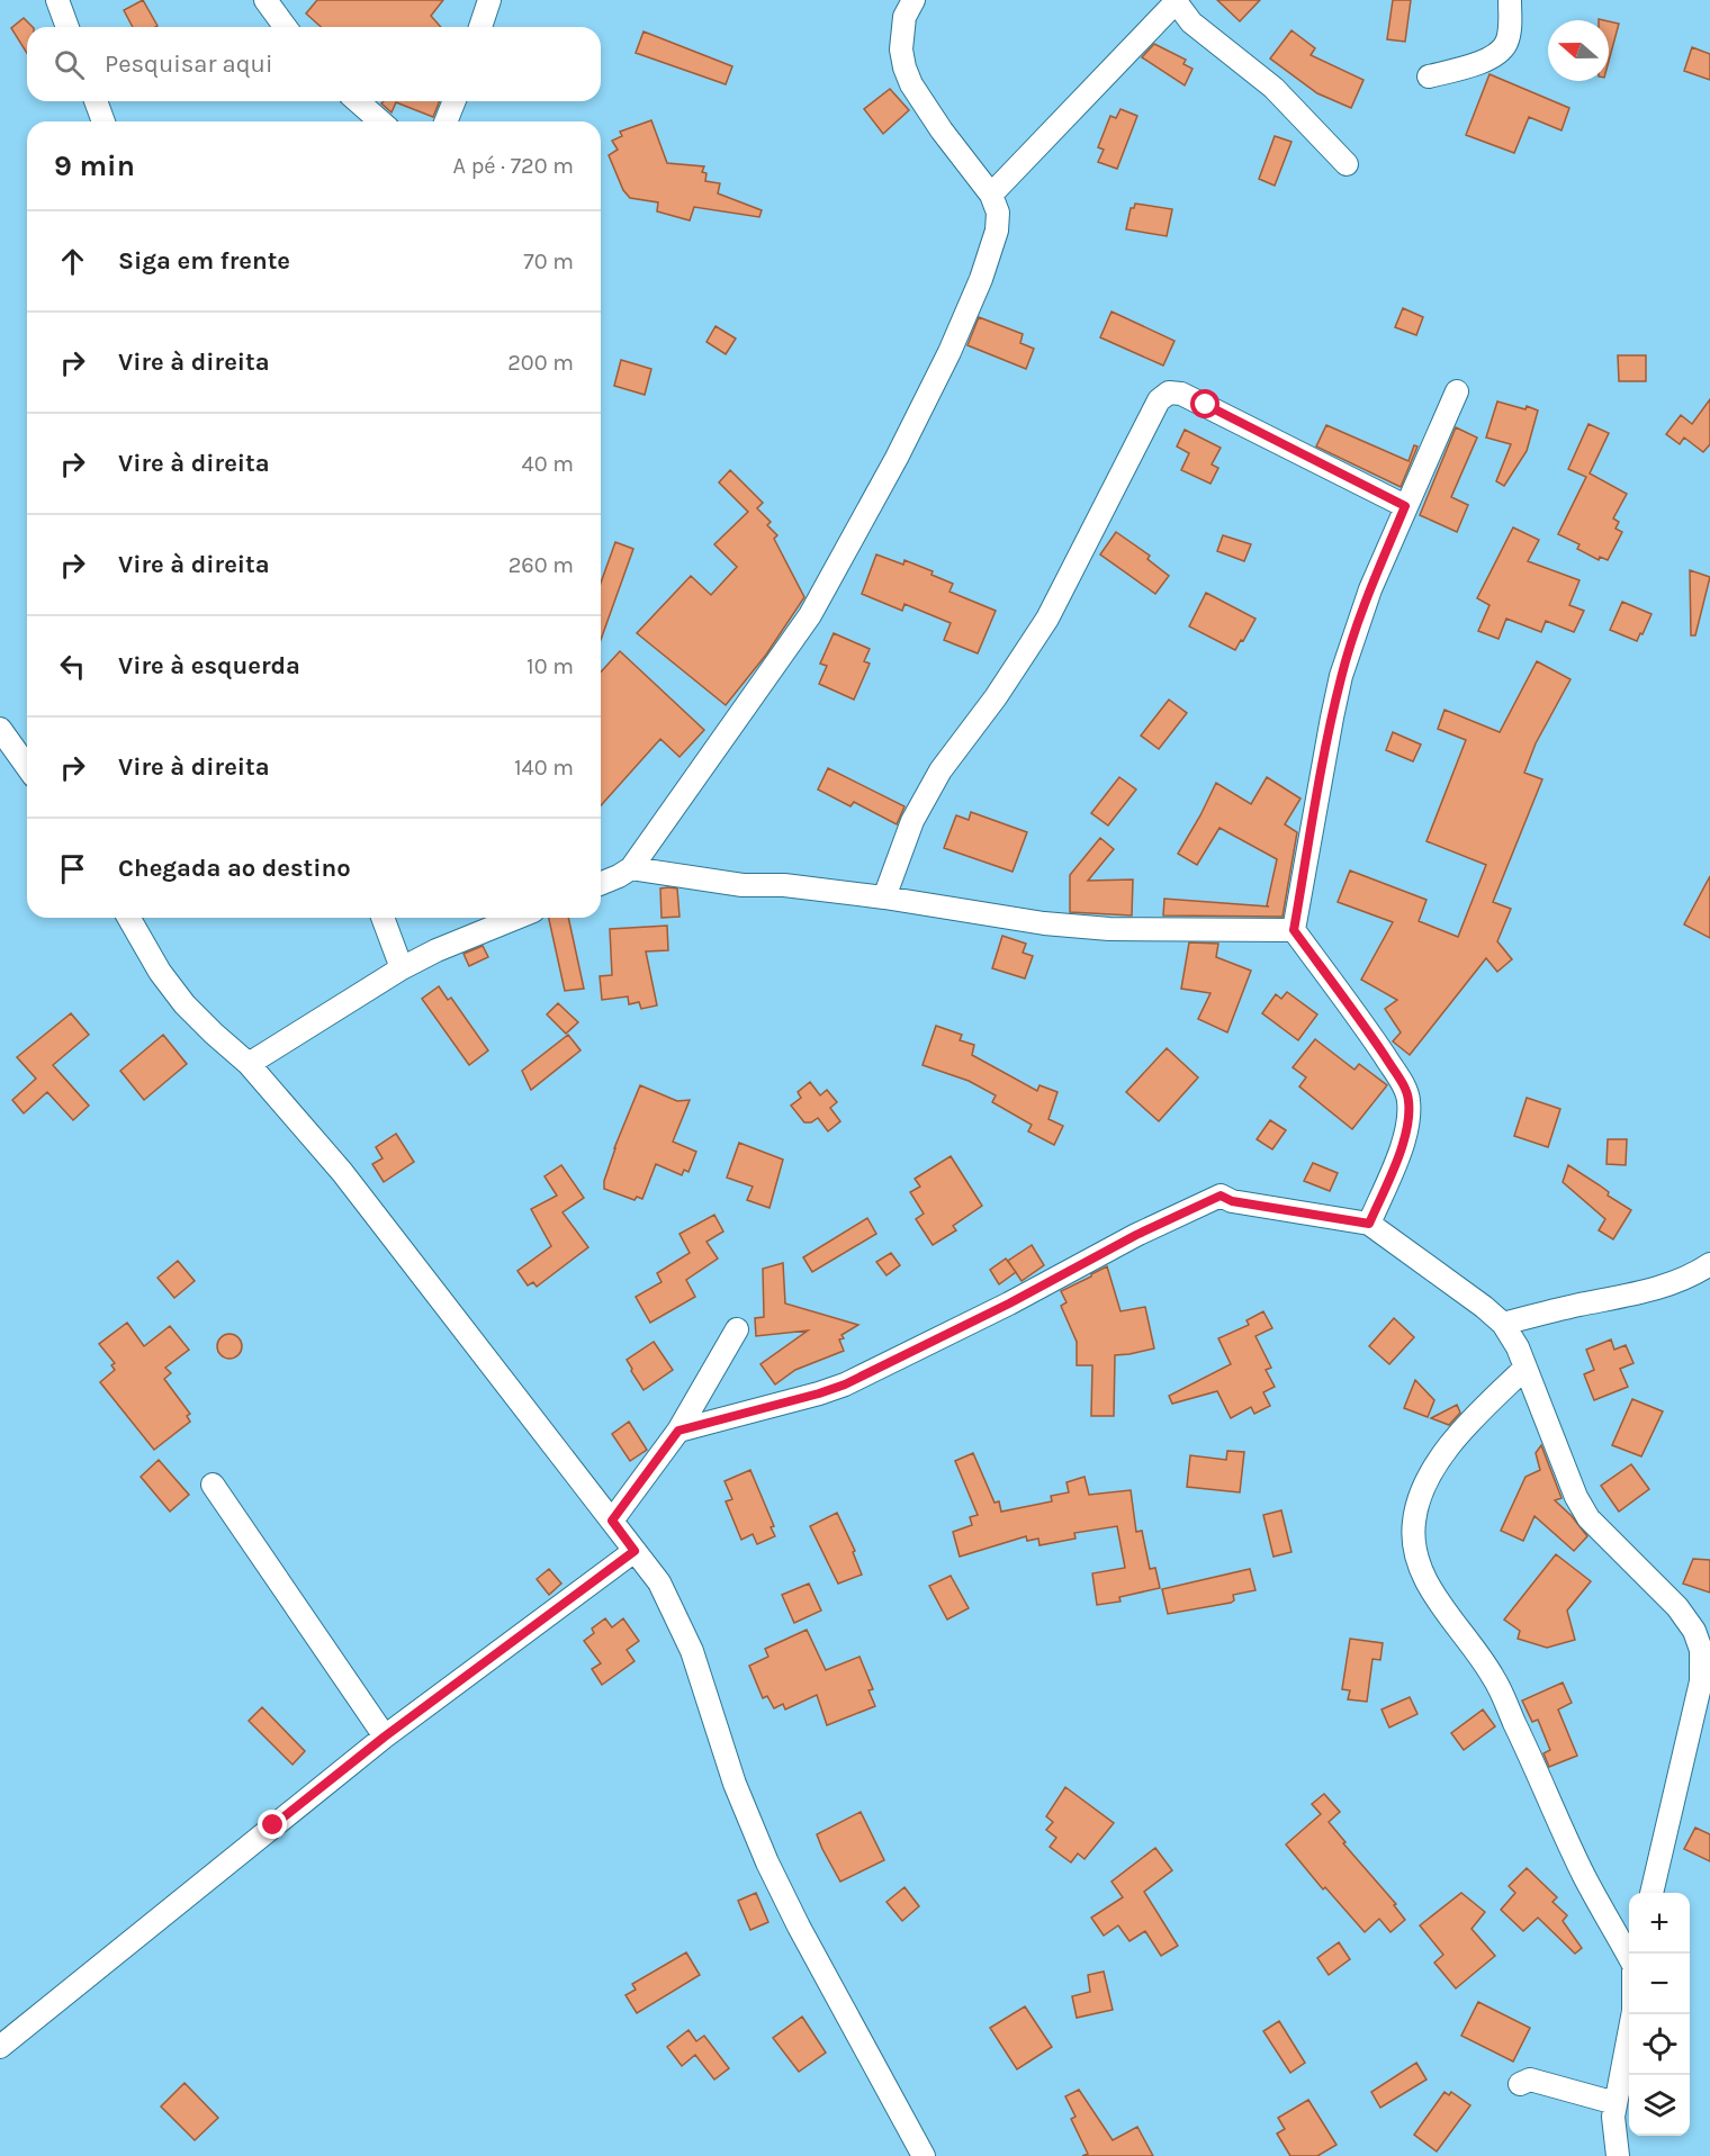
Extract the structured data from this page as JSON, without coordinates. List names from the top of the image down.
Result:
{
  "north": "left",
  "page": {
    "search": "Pesquisar aqui",
    "heading": ["9 min", "A pé · 720 m"],
    "list": [
      ["Siga em frente", "70 m"],
      ["Vire à direita", "200 m"],
      ["Vire à direita", "40 m"],
      ["Vire à direita", "260 m"],
      ["Vire à esquerda", "10 m"],
      ["Vire à direita", "140 m"],
      "Chegada ao destino"
    ],
    "map_buttons": ["+", "−"]
  }
}
